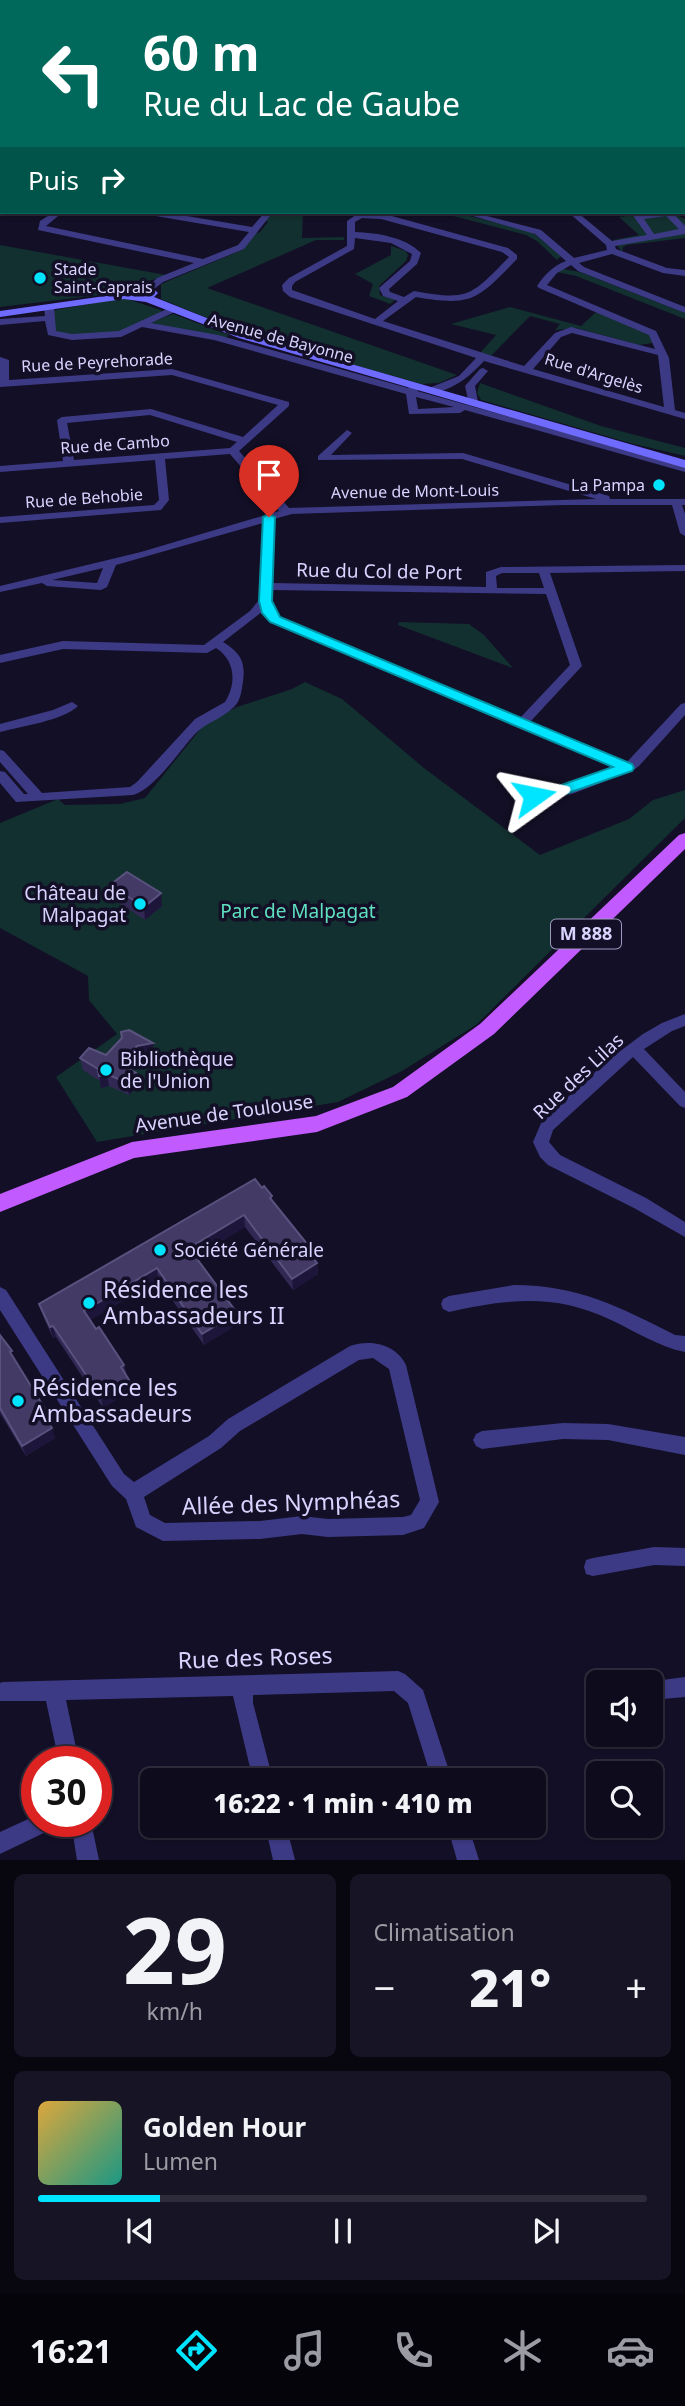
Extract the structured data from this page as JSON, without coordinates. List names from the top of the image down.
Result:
{
  "streets": {
    "main road": ["M 888", "Avenue de Toulouse"],
    "street": [
      "Avenue de Bayonne",
      "Rue de Peyrehorade",
      "Rue d'Argelès",
      "Rue de Cambo",
      "Avenue de Mont-Louis",
      "Rue de Behobie",
      "Rue du Col de Port",
      "Rue des Lilas",
      "Allée des Nymphéas",
      "Rue des Roses"
    ]
  },
  "crossings": [
    ["Rue de Peyrehorade", "Rue de Cambo"],
    ["Rue de Cambo", "Rue de Behobie"]
  ],
  "parks": ["Parc de Malpagat"],
  "places": [
    "Stade Saint-Caprais",
    "La Pampa",
    "Château de Malpagat",
    "Bibliothèque de l'Union",
    "Société Générale",
    "Résidence les Ambassadeurs II",
    "Résidence les Ambassadeurs"
  ],
  "page": {
    "turn": ["60 m", "Rue du Lac de Gaube"],
    "then": "Puis",
    "limit": "30",
    "trip": "16:22 · 1 min · 410 m",
    "tile": [
      ["29", "km/h"],
      "Climatisation"
    ],
    "heat": ["−", "21°", "+"],
    "song": ["Golden Hour", "Lumen"],
    "tabs": "16:21"
  }
}
